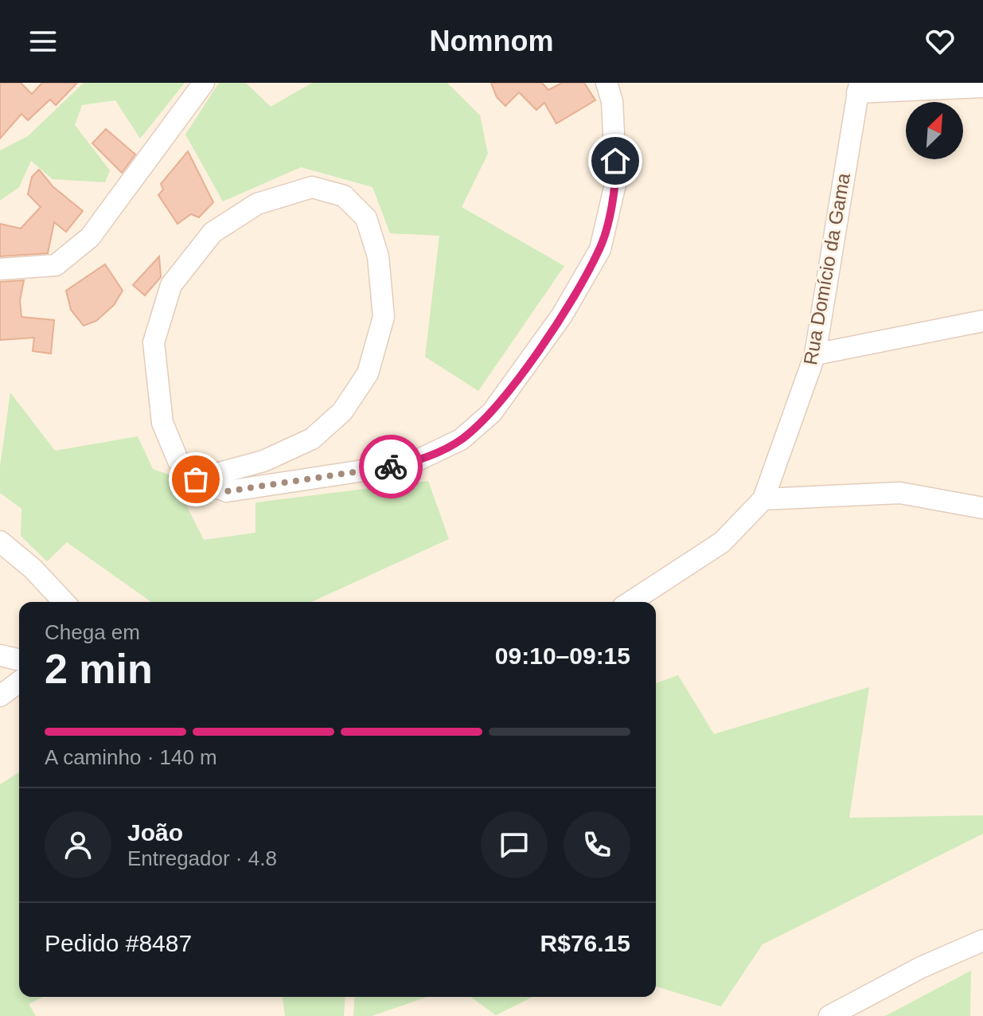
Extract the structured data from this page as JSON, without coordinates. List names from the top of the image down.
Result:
{
  "streets": {
    "street": ["Rua Domício da Gama"]
  },
  "north": "top right",
  "page": {
    "header": "Nomnom",
    "heading": ["2 min", "Chega em", "09:10–09:15"],
    "panel": [
      "João",
      "Entregador · 4.8",
      "Pedido #8487",
      "R$76.15"
    ],
    "bar": "A caminho · 140 m"
  }
}
